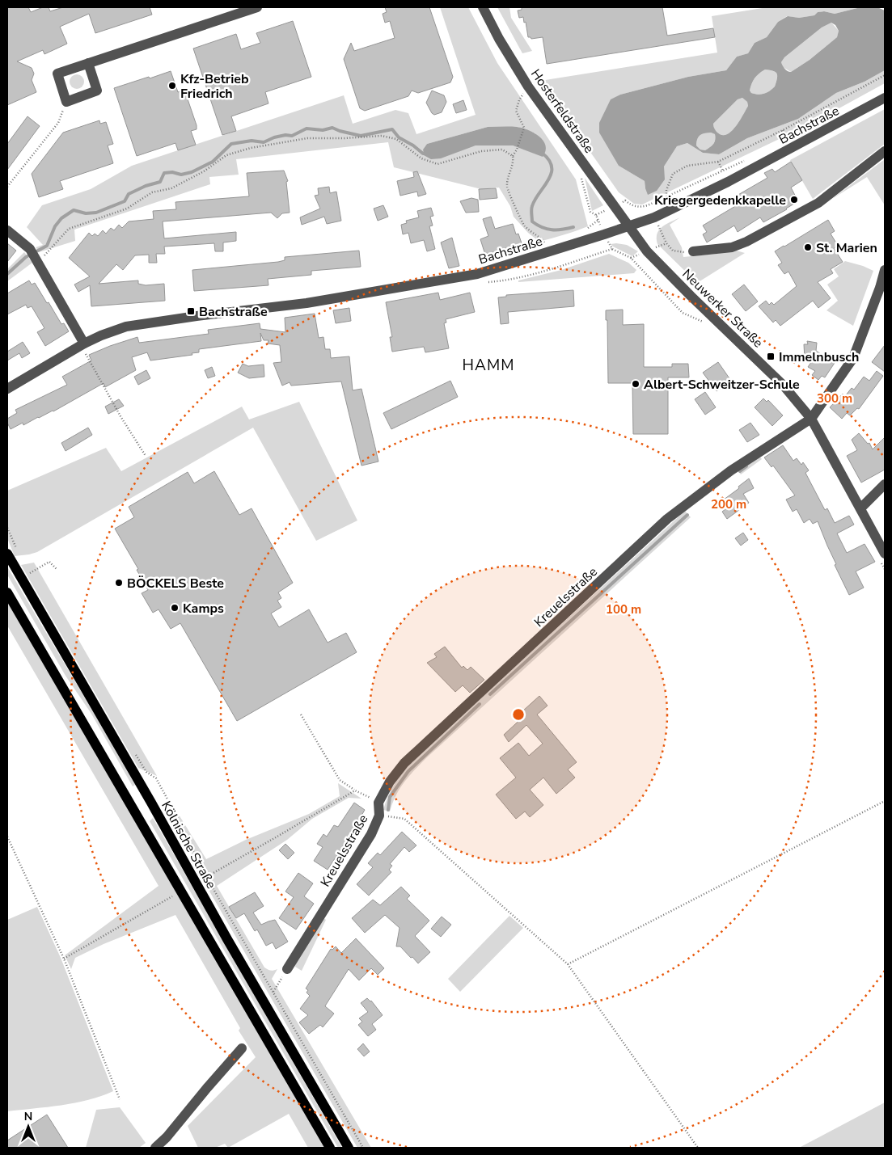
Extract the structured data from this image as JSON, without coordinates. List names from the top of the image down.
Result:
{
  "streets": {
    "main road": ["Kölnische Straße"],
    "street": [
      "Hosterfeldstraße",
      "Bachstraße",
      "Neuwerker Straße",
      "Kreuelsstraße"
    ]
  },
  "crossings": [
    ["Hosterfeldstraße", "Bachstraße"],
    ["Hosterfeldstraße", "Neuwerker Straße"],
    ["Bachstraße", "Neuwerker Straße"],
    ["Neuwerker Straße", "Kreuelsstraße"]
  ],
  "districts": ["HAMM"],
  "places": {
    "other": [
      "Kfz-Betrieb Friedrich",
      "Kriegergedenkkapelle",
      "St. Marien",
      "Albert-Schweitzer-Schule",
      "BÖCKELS Beste",
      "Kamps"
    ],
    "transit": ["Bachstraße", "Immelnbusch"]
  },
  "north": "top",
  "rings": ["300 m", "200 m", "100 m"]
}
